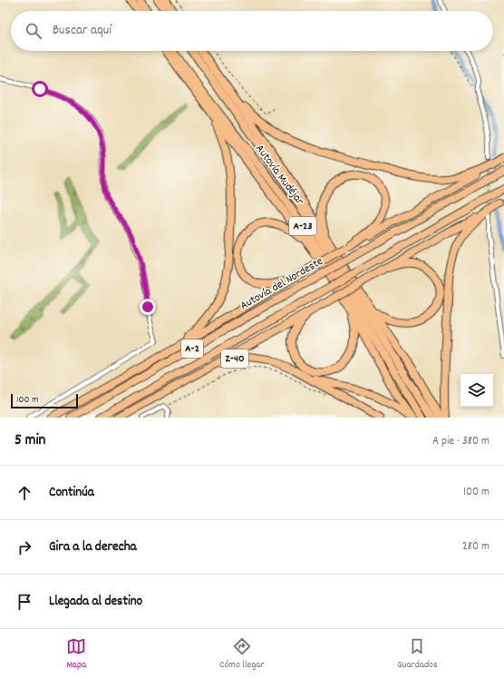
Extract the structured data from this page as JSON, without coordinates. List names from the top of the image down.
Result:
{
  "streets": {
    "highway": [
      "Autovía Mudéjar",
      "A-23",
      "Autovía del Nordeste",
      "A-2",
      "Z-40"
    ]
  },
  "scale_bar": "100 m",
  "page": {
    "search": "Buscar aquí",
    "scale": "100 m",
    "heading": ["5 min", "A pie · 380 m"],
    "list": [
      ["Continúa", "100 m"],
      ["Gira a la derecha", "280 m"],
      "Llegada al destino"
    ],
    "nav": ["Mapa", "Cómo llegar", "Guardados"]
  }
}
